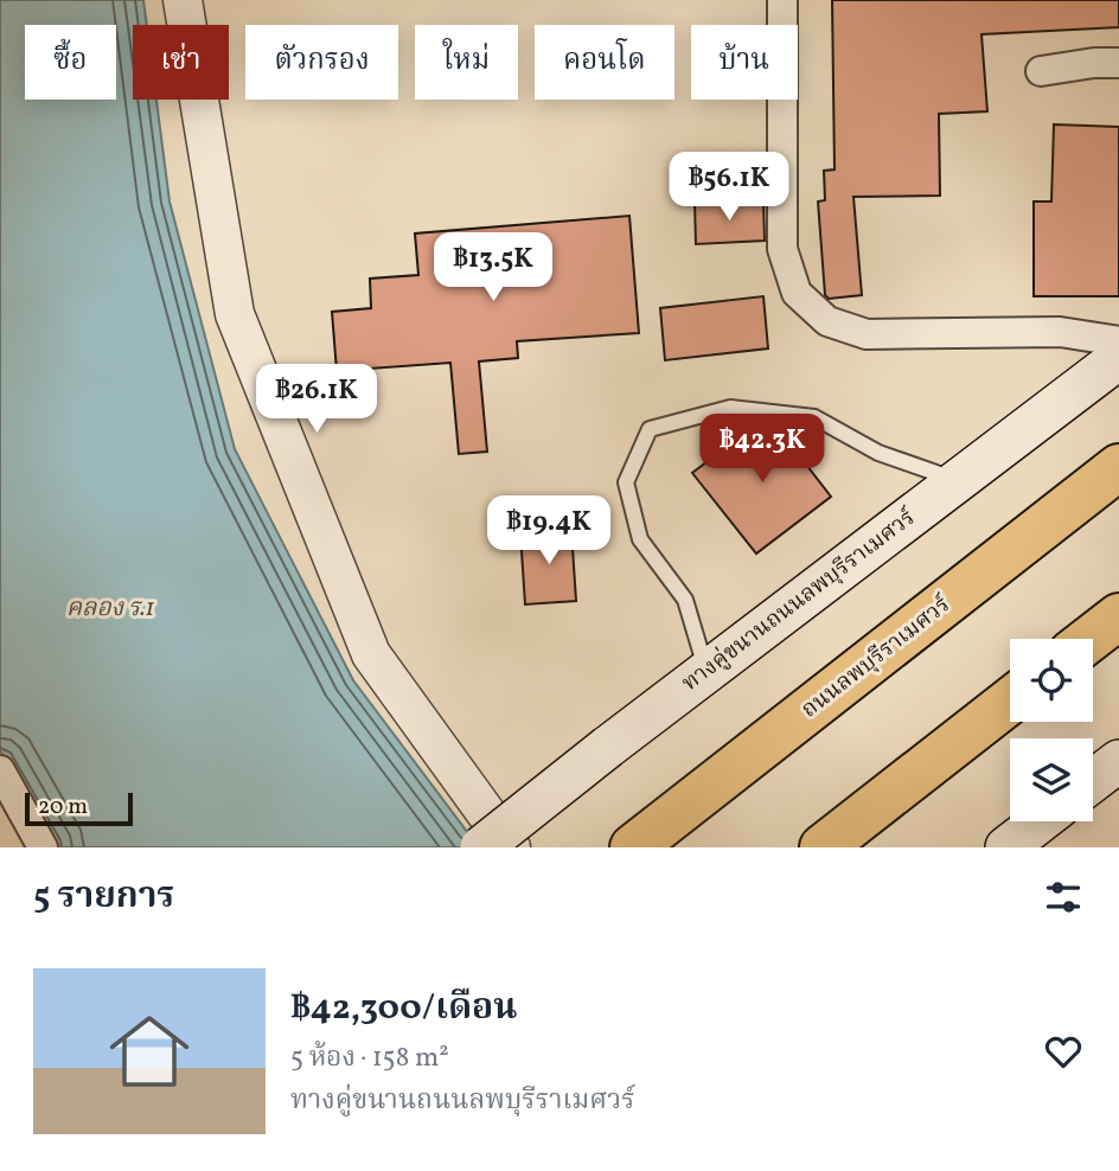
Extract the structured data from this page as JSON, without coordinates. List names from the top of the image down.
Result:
{
  "streets": {
    "main road": ["ทางคู่ขนานถนนลพบุรีราเมศวร์", "ถนนลพบุรีราเมศวร์"]
  },
  "water": ["คลอง ร.1"],
  "scale_bar": "20 m",
  "page": {
    "chip": [
      "ซื้อ",
      "เช่า",
      "ตัวกรอง",
      "ใหม่",
      "คอนโด",
      "บ้าน"
    ],
    "price": [
      "฿56.1K",
      "฿13.5K",
      "฿26.1K",
      "฿42.3K",
      "฿19.4K"
    ],
    "scale": "20 m",
    "heading": "5 รายการ",
    "list": [
      {
        "name": "฿42,300/เดือน",
        "note": "5 ห้อง · 158 m² · ทางคู่ขนานถนนลพบุรีราเมศวร์"
      }
    ]
  }
}
